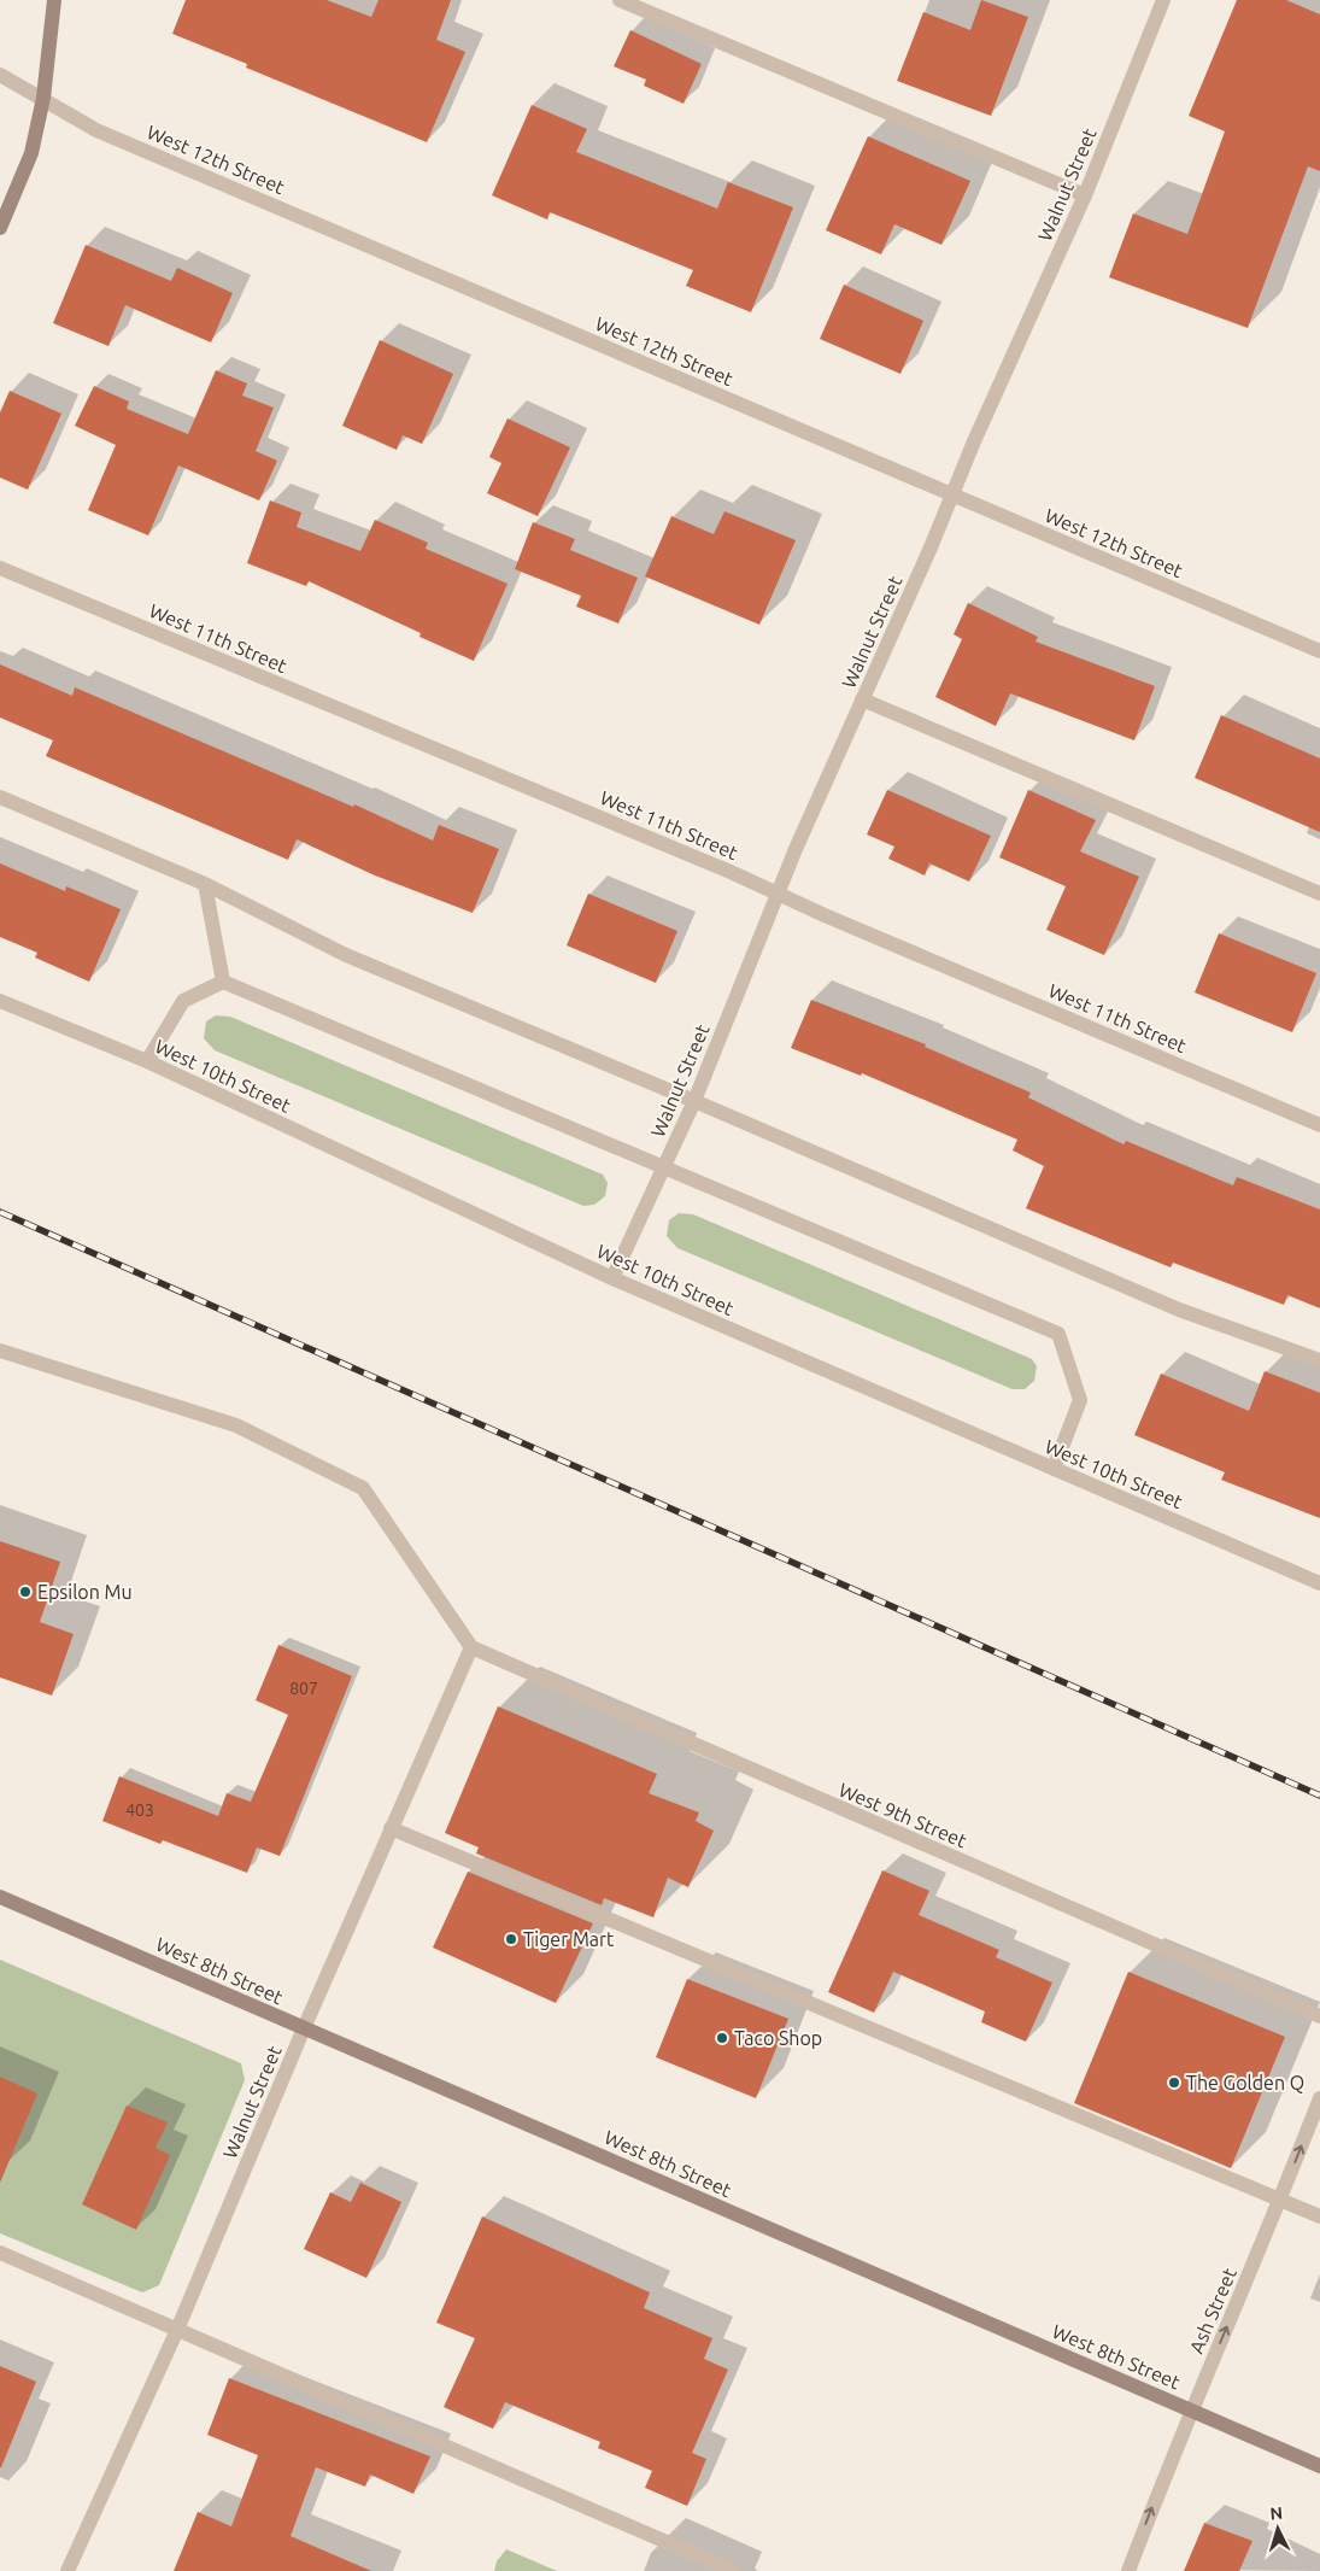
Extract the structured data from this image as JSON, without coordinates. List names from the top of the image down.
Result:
{
  "streets": {
    "main road": ["West 8th Street"],
    "street": [
      "West 12th Street",
      "Walnut Street",
      "West 11th Street",
      "West 10th Street",
      "West 9th Street",
      "Ash Street"
    ]
  },
  "crossings": [
    ["West 12th Street", "Walnut Street"],
    ["Walnut Street", "West 11th Street"],
    ["Walnut Street", "West 10th Street"],
    ["Walnut Street", "West 9th Street"],
    ["Walnut Street", "West 8th Street"],
    ["West 8th Street", "Ash Street"]
  ],
  "one_way": ["Ash Street"],
  "places": [
    "Epsilon Mu",
    "Tiger Mart",
    "Taco Shop",
    "The Golden Q"
  ],
  "house_numbers": ["807", "403"],
  "north": "top"
}
